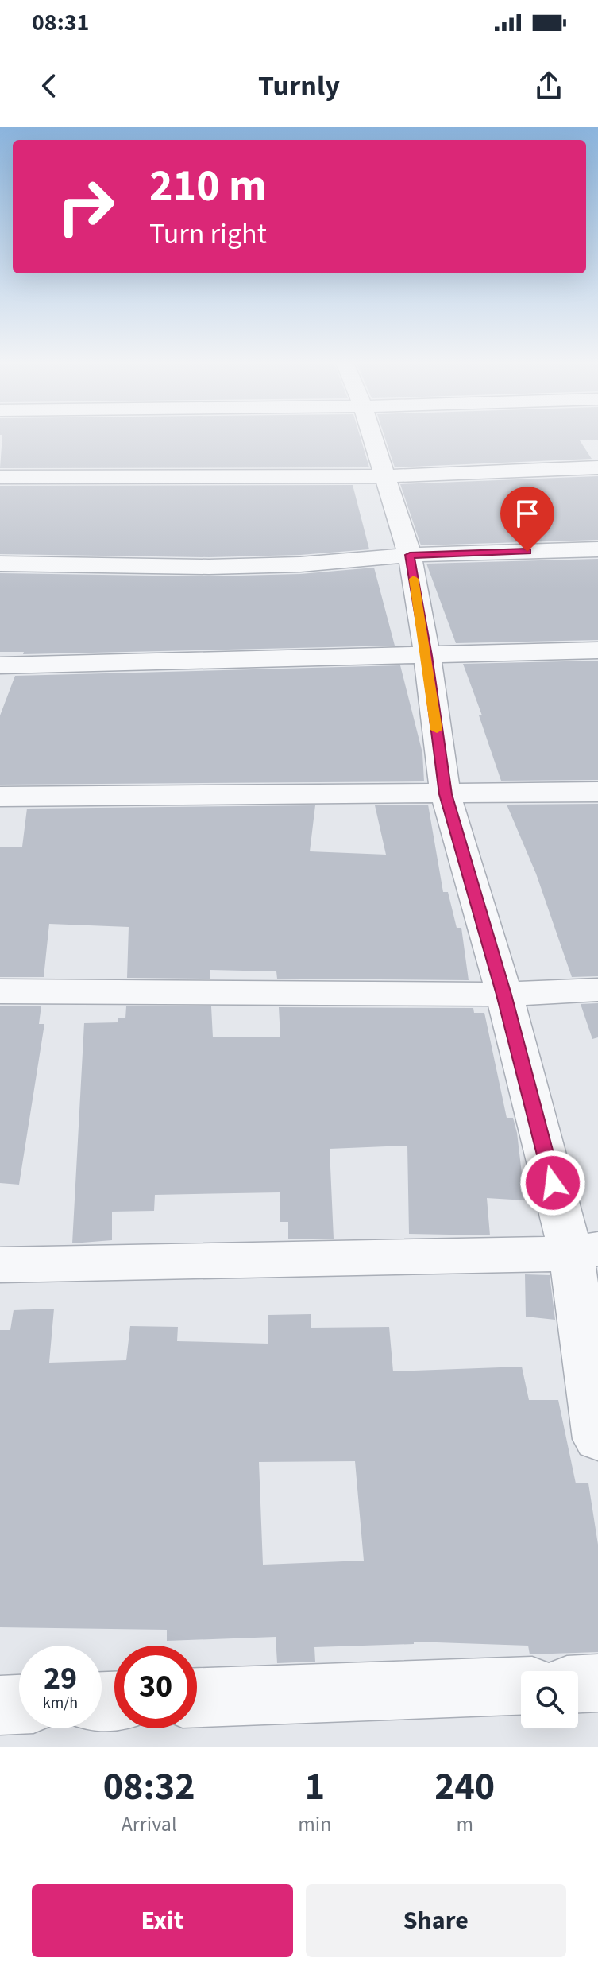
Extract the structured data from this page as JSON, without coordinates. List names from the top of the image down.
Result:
{
  "page": {
    "status": "08:31",
    "header": "Turnly",
    "turn": ["210 m", "Turn right"],
    "speed": "29 km/h",
    "limit": "30",
    "eta": [
      "08:32",
      "Arrival",
      "1",
      "min",
      "240",
      "m"
    ],
    "buttons": ["Exit", "Share"]
  }
}
